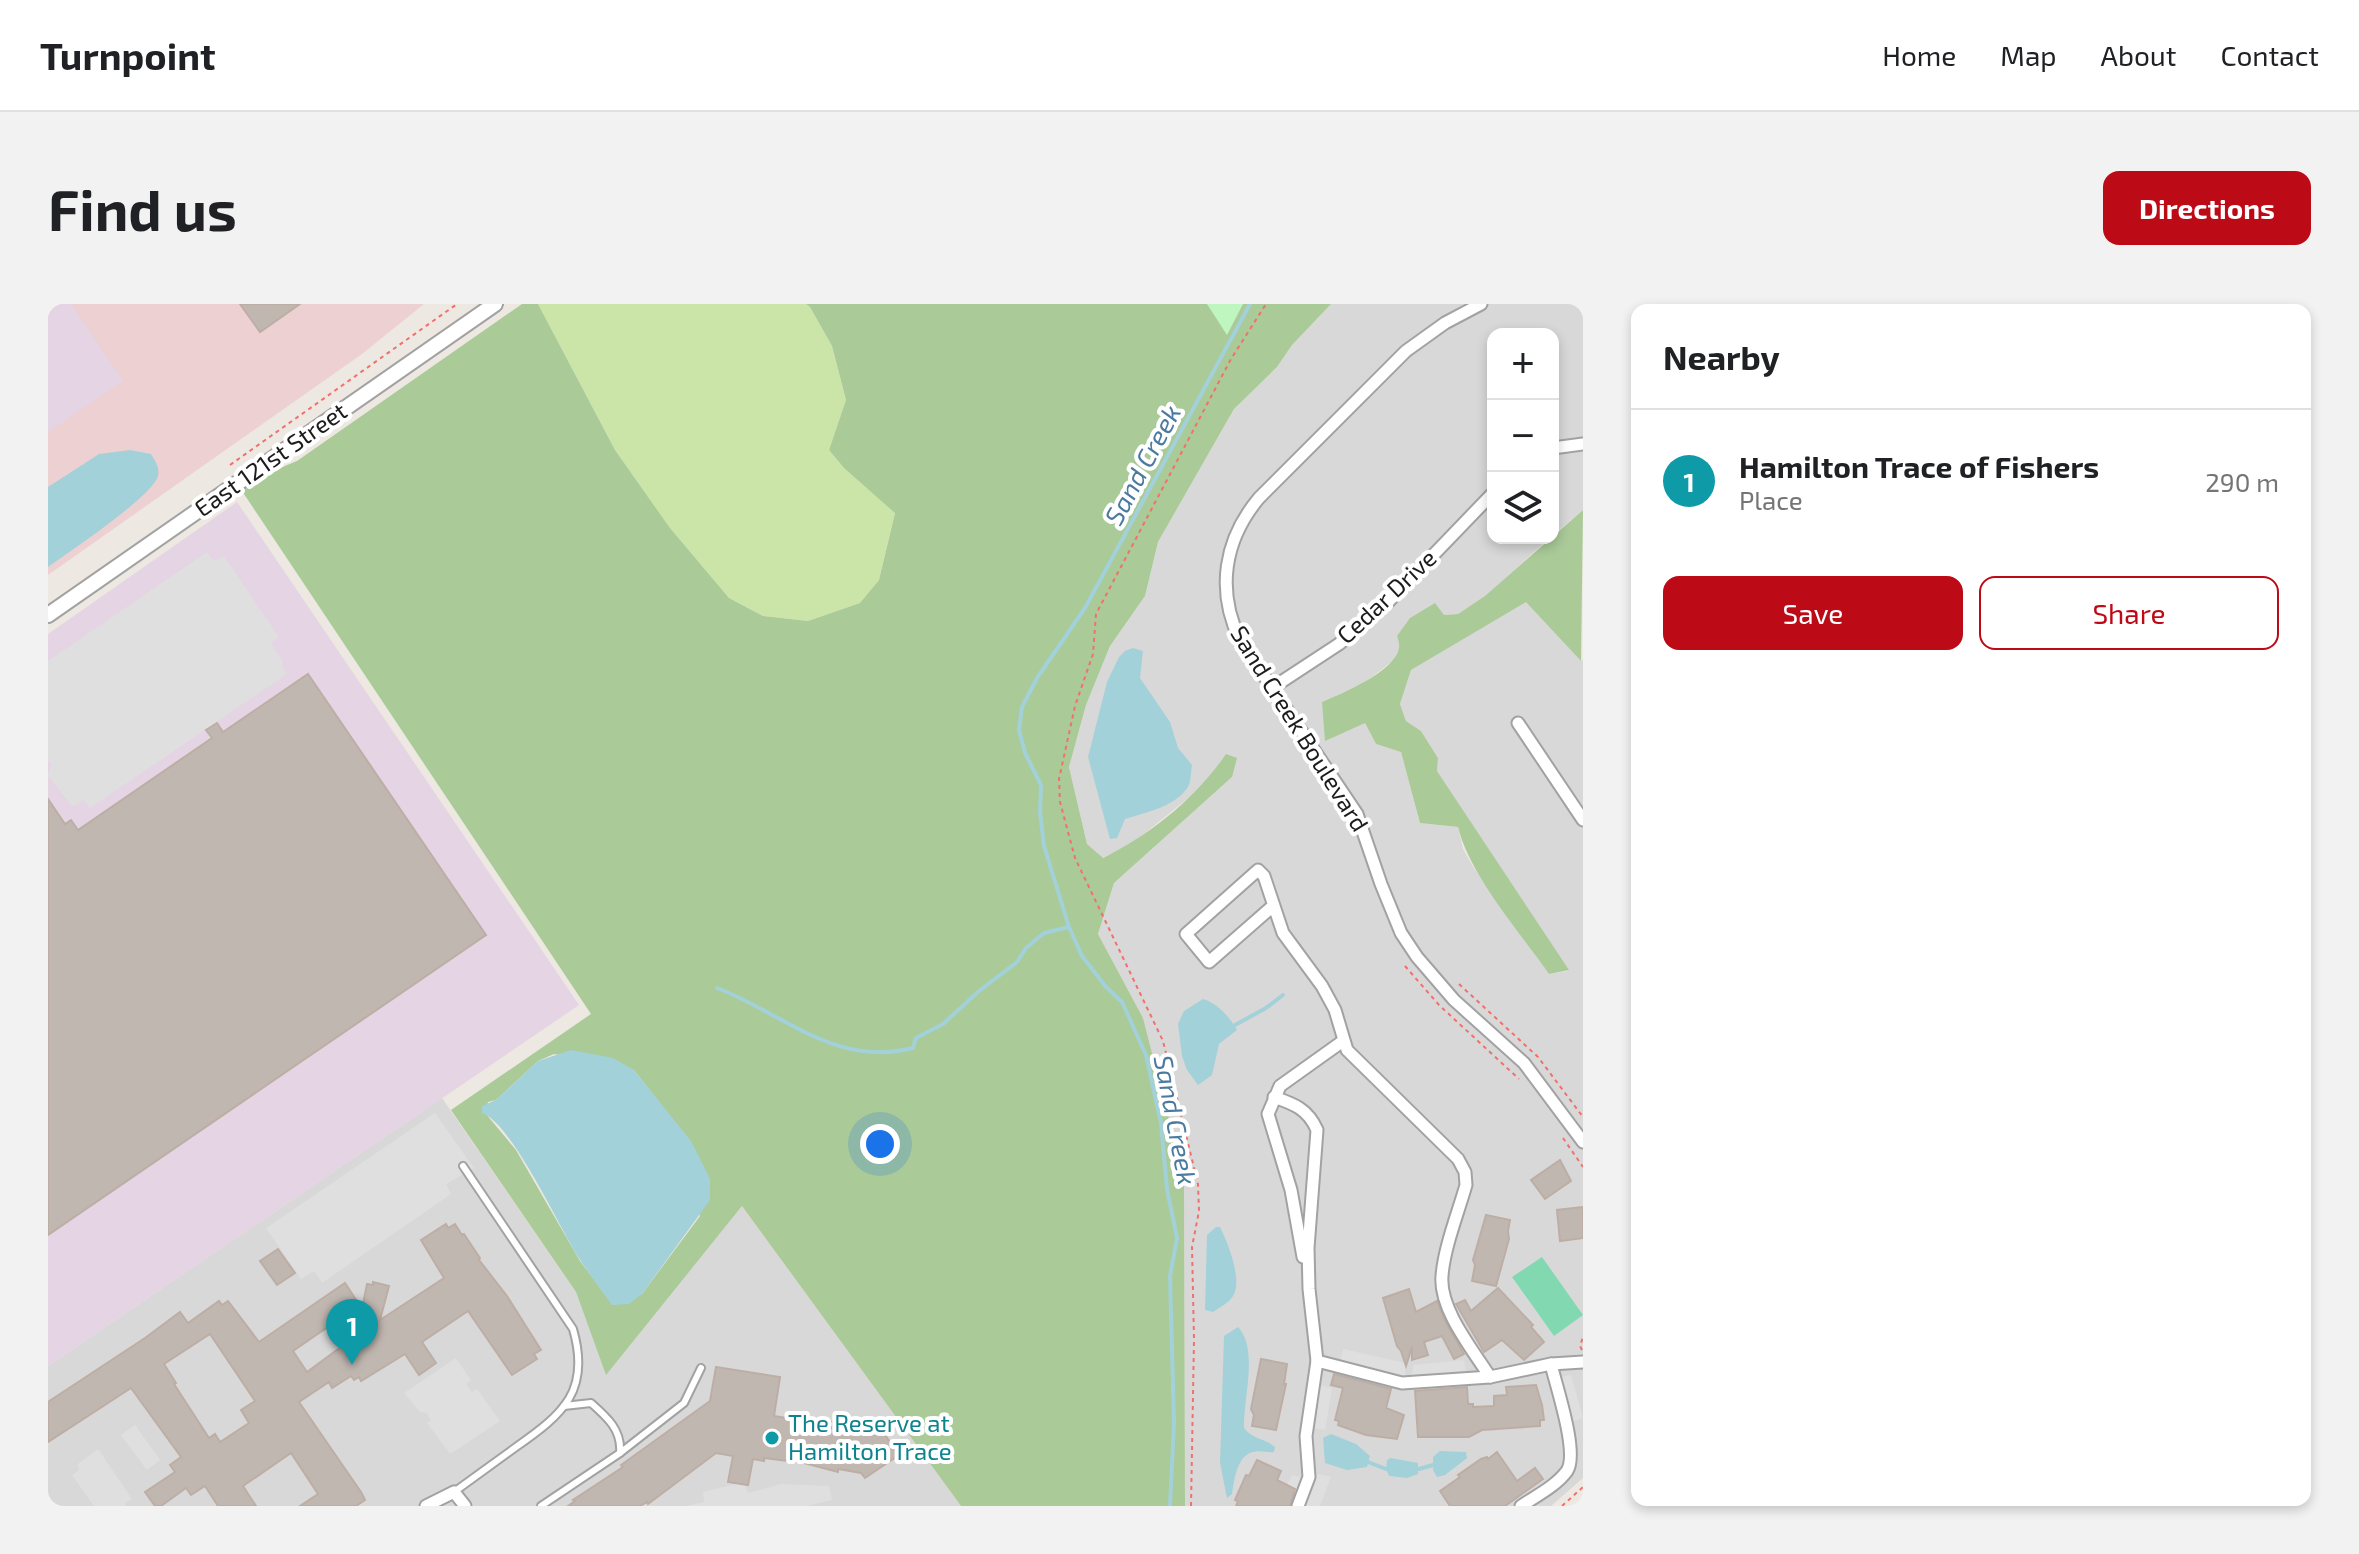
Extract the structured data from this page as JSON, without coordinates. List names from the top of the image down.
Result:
{
  "streets": {
    "street": ["East 121st Street", "Cedar Drive", "Sand Creek Boulevard"]
  },
  "crossings": [
    ["Cedar Drive", "Sand Creek Boulevard"]
  ],
  "water": ["Sand Creek"],
  "places": ["The Reserve at Hamilton Trace"],
  "page": {
    "header": "Turnpoint",
    "nav": [
      "Home",
      "Map",
      "About",
      "Contact"
    ],
    "buttons": [
      "Directions",
      ["Save", "Share"]
    ],
    "title": "Find us",
    "heading": "Nearby",
    "map_buttons": ["+", "−"],
    "list": [
      {
        "mark": "1",
        "name": "Hamilton Trace of Fishers",
        "note": "Place",
        "value": "290 m"
      }
    ],
    "pins": "1"
  }
}
